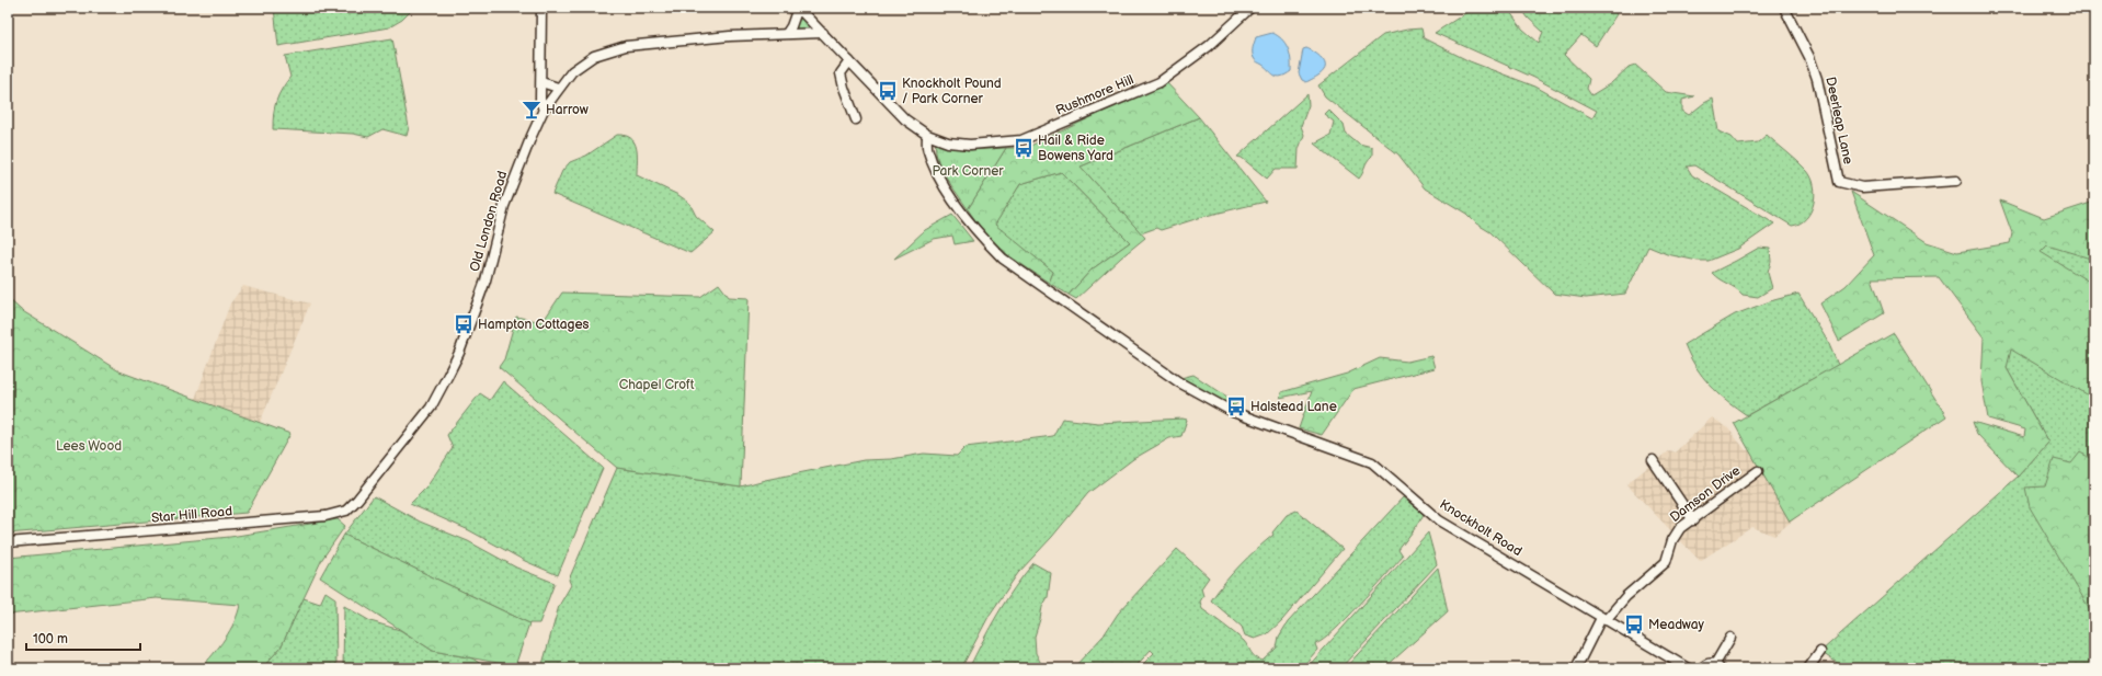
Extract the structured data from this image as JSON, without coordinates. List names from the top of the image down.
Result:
{
  "streets": {
    "street": [
      "Rushmore Hill",
      "Deerleap Lane",
      "Old London Road",
      "Damson Drive",
      "Star Hill Road",
      "Knockholt Road"
    ]
  },
  "crossings": [
    ["Rushmore Hill", "Old London Road"],
    ["Rushmore Hill", "Knockholt Road"],
    ["Old London Road", "Star Hill Road"],
    ["Damson Drive", "Knockholt Road"]
  ],
  "parks": ["Park Corner", "Chapel Croft", "Lees Wood"],
  "places": {
    "bus stop": [
      "Knockholt Pound / Park Corner",
      "Hail & Ride Bowens Yard",
      "Hampton Cottages",
      "Halstead Lane",
      "Meadway"
    ],
    "bar": ["Harrow"]
  },
  "scale_bar": "100 m"
}
